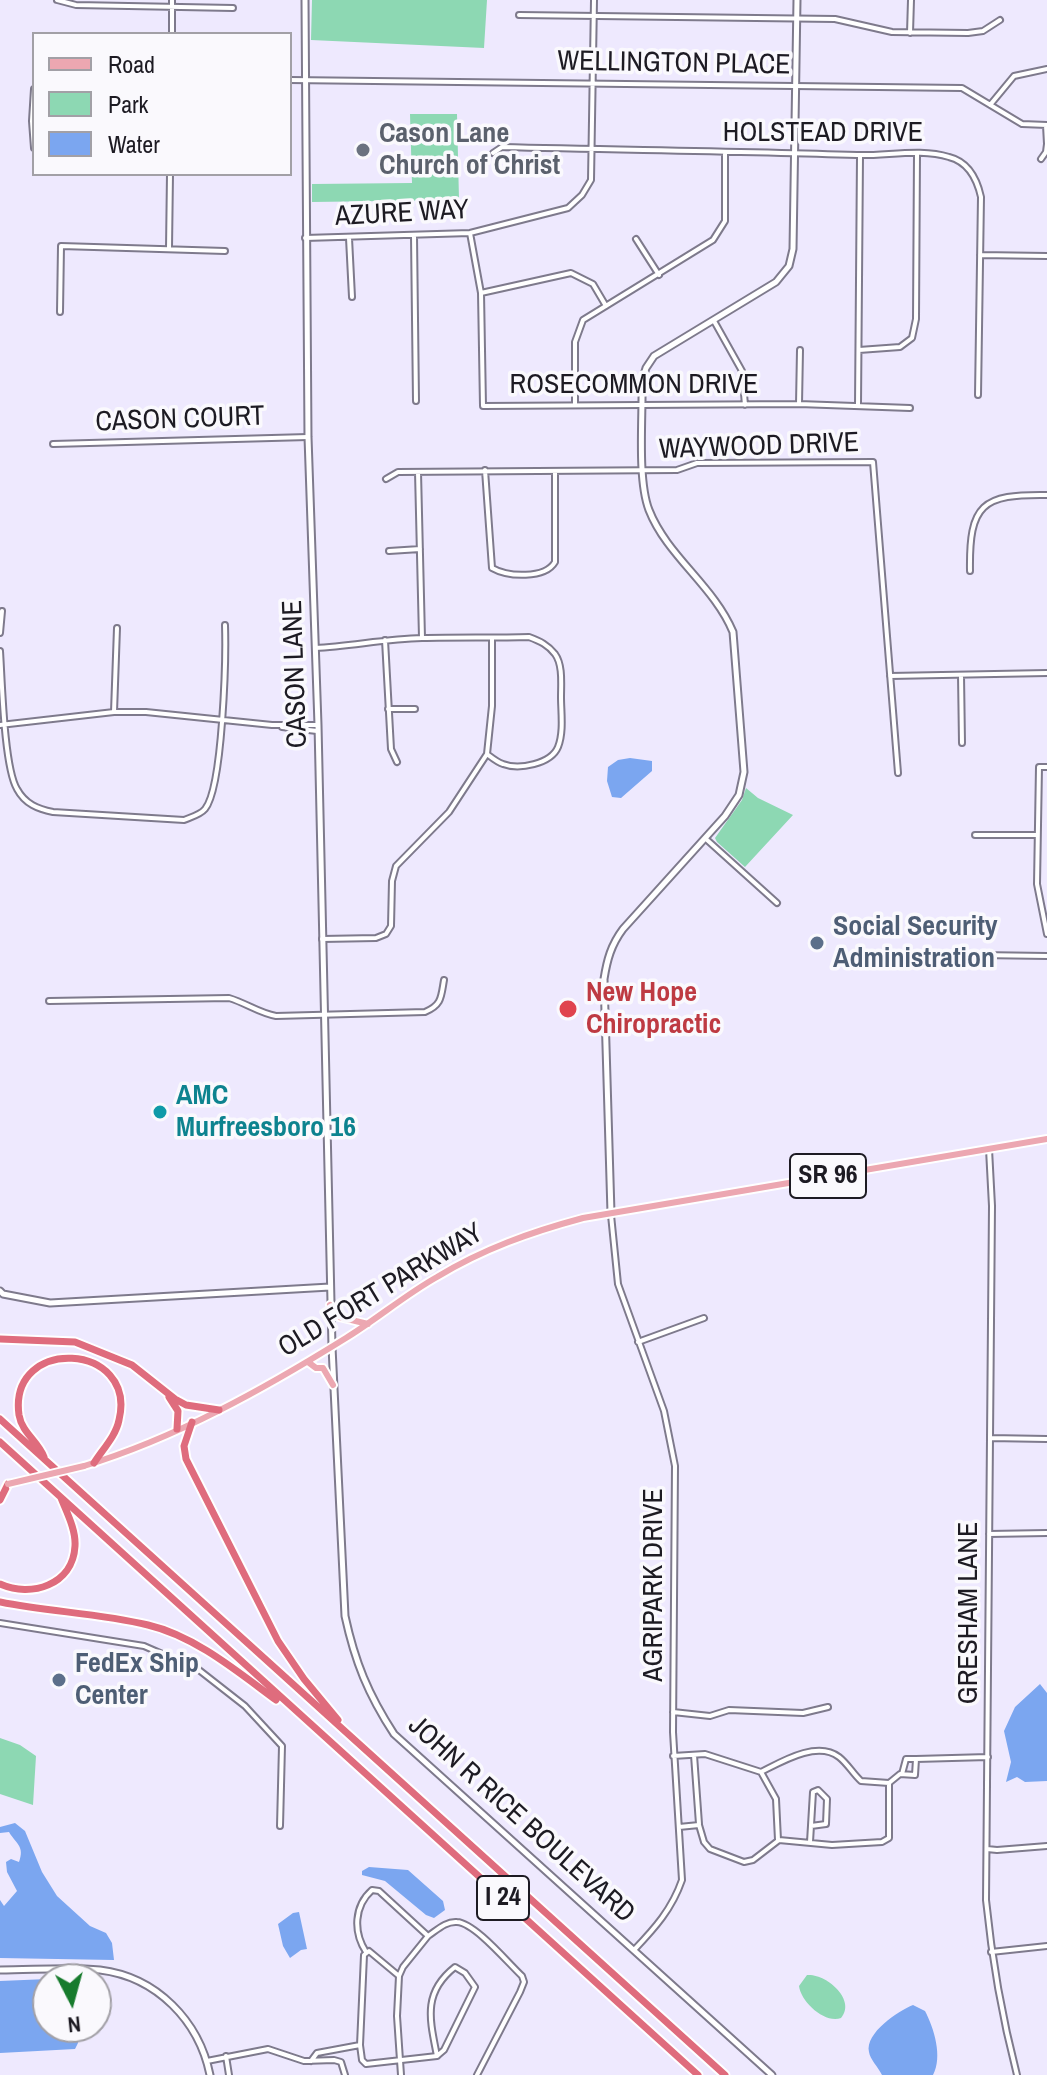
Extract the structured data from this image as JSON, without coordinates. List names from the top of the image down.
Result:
{
  "streets": {
    "highway": ["I 24"],
    "main road": ["SR 96", "OLD FORT PARKWAY"],
    "street": [
      "WELLINGTON PLACE",
      "HOLSTEAD DRIVE",
      "AZURE WAY",
      "ROSECOMMON DRIVE",
      "CASON COURT",
      "WAYWOOD DRIVE",
      "CASON LANE",
      "AGRIPARK DRIVE",
      "GRESHAM LANE",
      "JOHN R RICE BOULEVARD"
    ]
  },
  "crossings": [
    ["WELLINGTON PLACE", "AZURE WAY"],
    ["WELLINGTON PLACE", "CASON LANE"],
    ["HOLSTEAD DRIVE", "AZURE WAY"],
    ["AZURE WAY", "ROSECOMMON DRIVE"],
    ["AZURE WAY", "CASON LANE"],
    ["CASON COURT", "CASON LANE"],
    ["CASON LANE", "OLD FORT PARKWAY"],
    ["CASON LANE", "JOHN R RICE BOULEVARD"],
    ["SR 96", "OLD FORT PARKWAY"],
    ["SR 96", "GRESHAM LANE"],
    ["OLD FORT PARKWAY", "AGRIPARK DRIVE"],
    ["OLD FORT PARKWAY", "GRESHAM LANE"],
    ["OLD FORT PARKWAY", "JOHN R RICE BOULEVARD"],
    ["AGRIPARK DRIVE", "JOHN R RICE BOULEVARD"]
  ],
  "places": [
    "Cason Lane Church of Christ",
    "Social Security Administration",
    "New Hope Chiropractic",
    "AMC Murfreesboro 16",
    "FedEx Ship Center"
  ],
  "legend": ["Road", "Park", "Water"],
  "north": "bottom"
}
